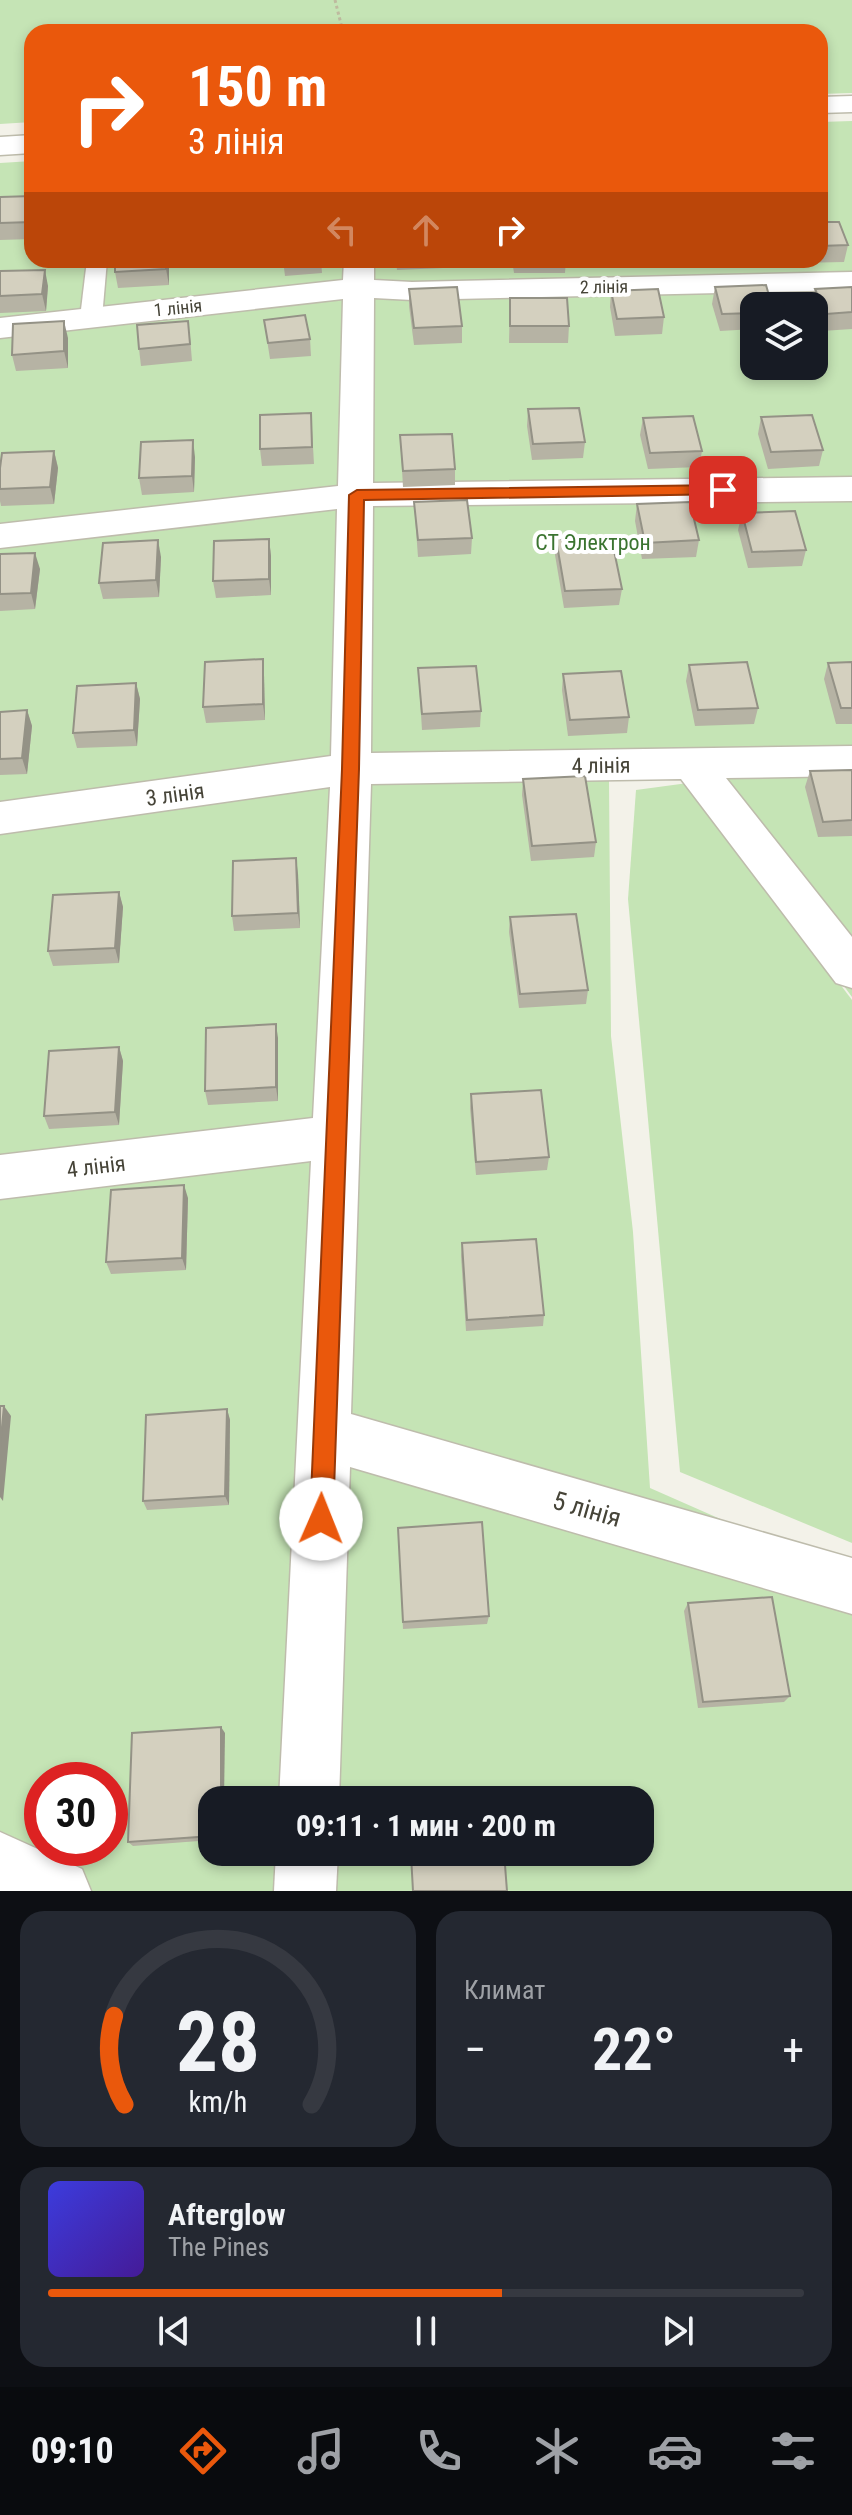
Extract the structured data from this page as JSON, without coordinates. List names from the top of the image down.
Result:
{
  "streets": {
    "street": [
      "2 лінія",
      "1 лінія",
      "4 лінія",
      "3 лінія",
      "5 лінія"
    ]
  },
  "crossings": [
    ["2 лінія", "1 лінія"],
    ["4 лінія", "3 лінія"]
  ],
  "parks": ["СТ Электрон"],
  "page": {
    "turn": ["150 m", "3 лінія"],
    "limit": "30",
    "trip": "09:11 · 1 мин · 200 m",
    "tile": "Климат",
    "heat": ["−", "22°", "+"],
    "song": ["Afterglow", "The Pines"],
    "tabs": "09:10",
    "gauge": ["28", "km/h"]
  }
}
